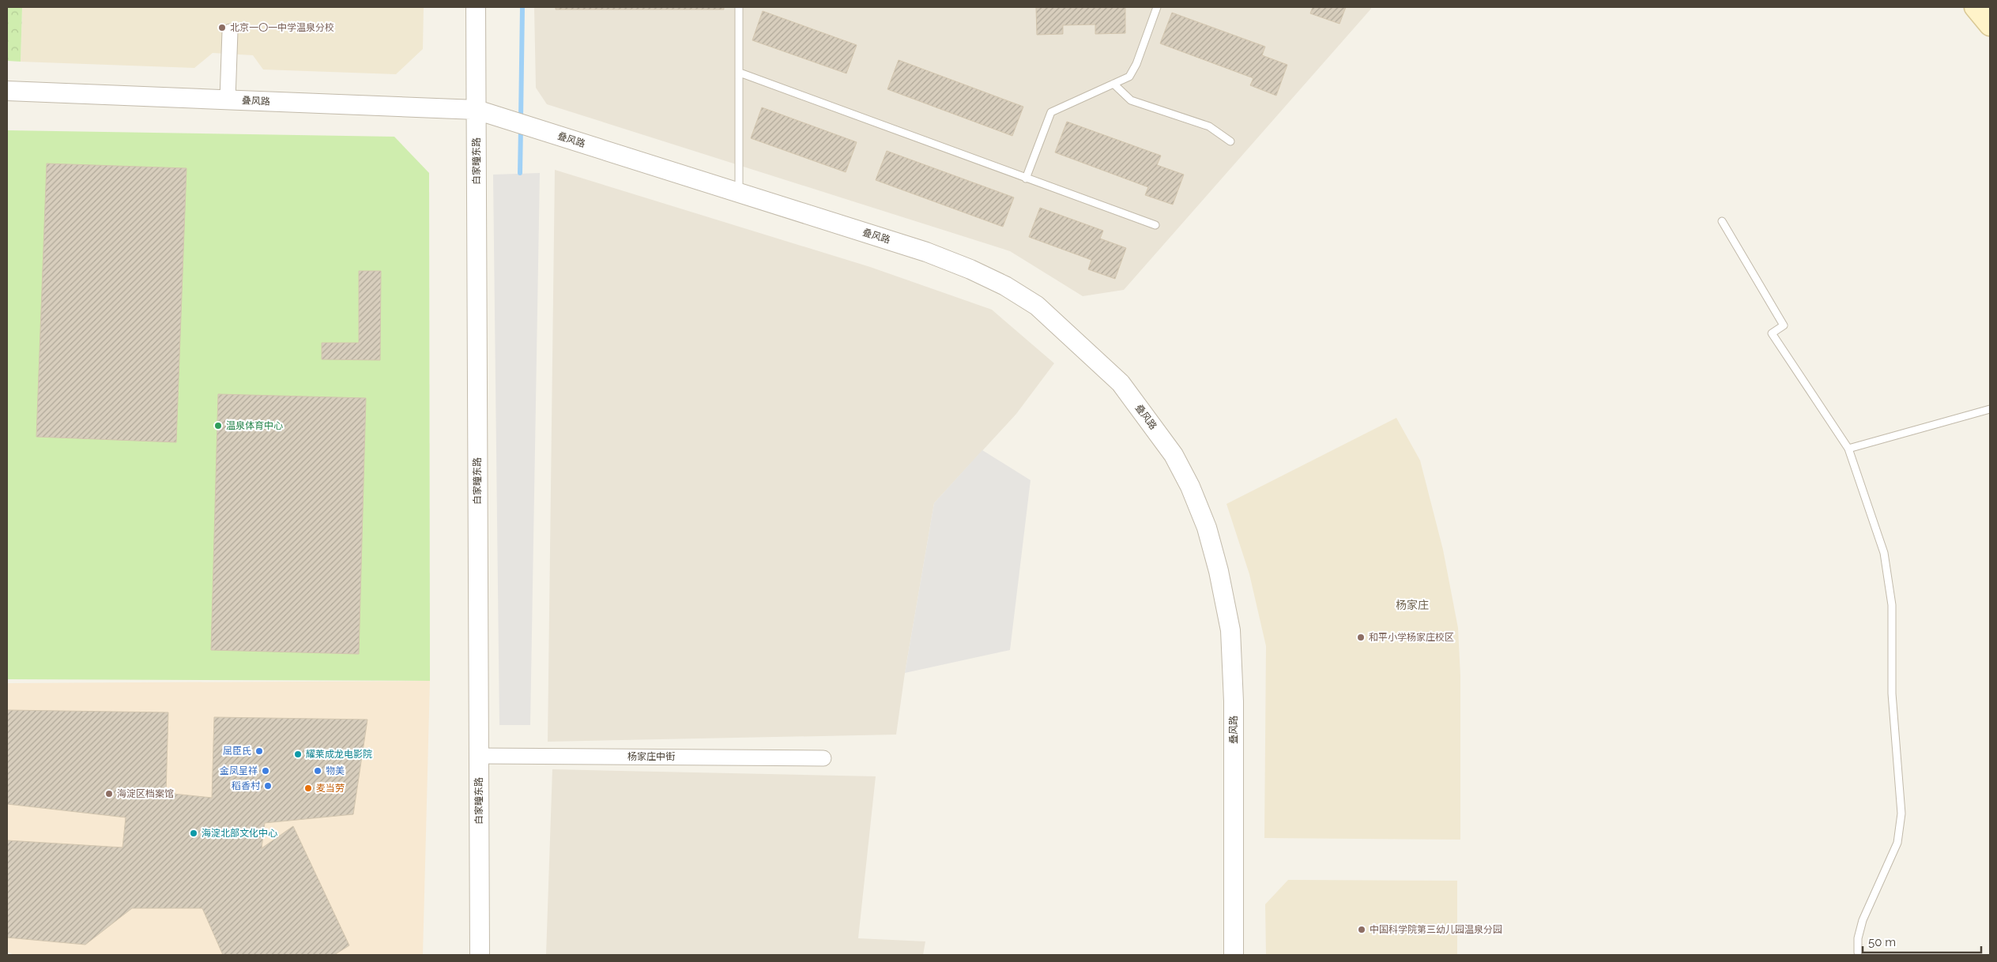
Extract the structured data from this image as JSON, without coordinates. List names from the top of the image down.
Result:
{
  "streets": {
    "street": ["叠风路", "白家疃东路", "杨家庄中街"]
  },
  "crossings": [
    ["叠风路", "白家疃东路"],
    ["白家疃东路", "杨家庄中街"]
  ],
  "districts": ["杨家庄"],
  "places": [
    "北京一〇一中学温泉分校",
    "温泉体育中心",
    "和平小学杨家庄校区",
    "屈臣氏",
    "耀莱成龙电影院",
    "金凤呈祥",
    "物美",
    "稻香村",
    "麦当劳",
    "海淀区档案馆",
    "海淀北部文化中心",
    "中国科学院第三幼儿园温泉分园"
  ],
  "scale_bar": "50 m"
}
